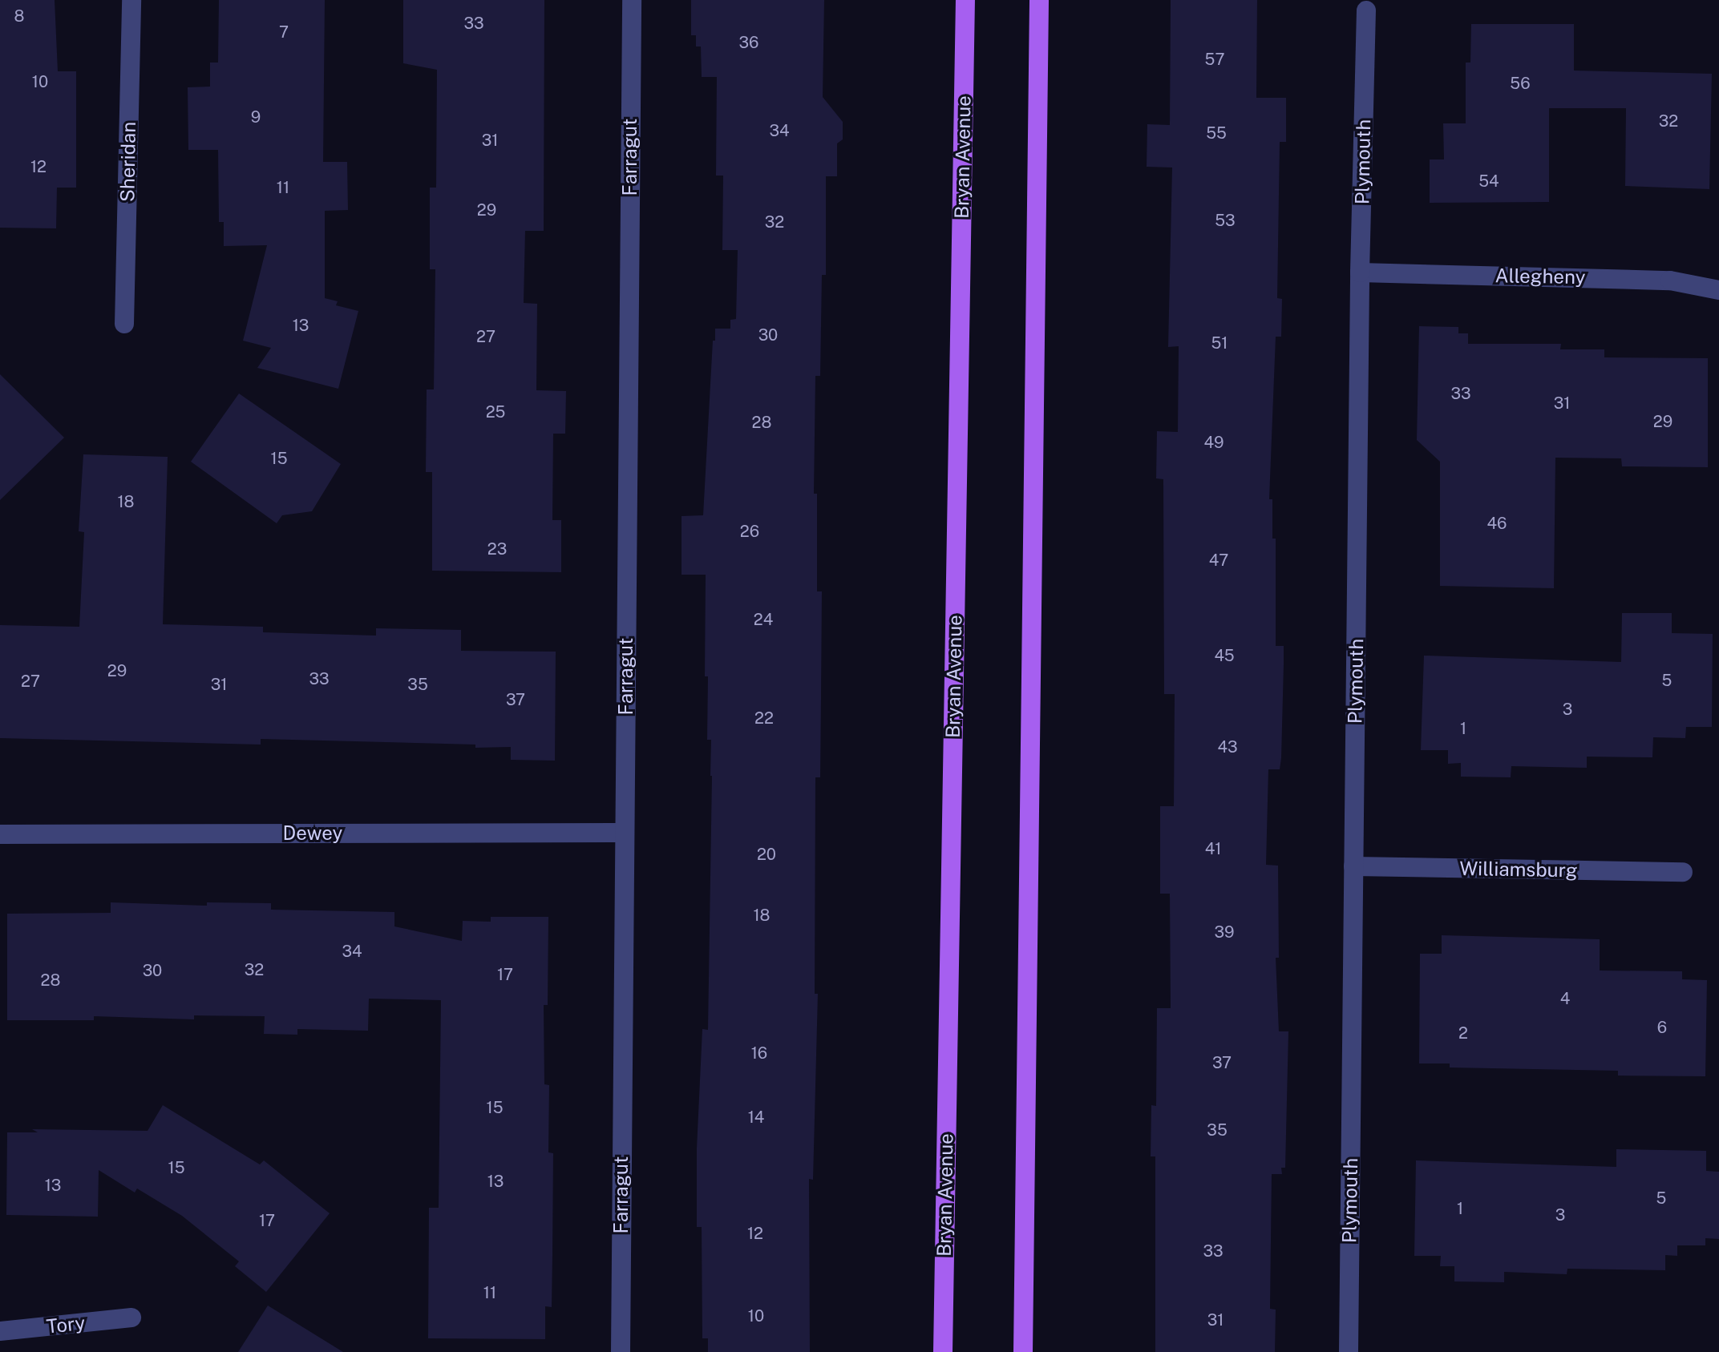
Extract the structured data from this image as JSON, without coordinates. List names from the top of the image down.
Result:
{
  "streets": {
    "main road": ["Bryan Avenue"],
    "street": [
      "Farragut",
      "Sheridan",
      "Plymouth",
      "Allegheny",
      "Dewey",
      "Williamsburg",
      "Tory"
    ]
  },
  "crossings": [
    ["Farragut", "Dewey"],
    ["Plymouth", "Allegheny"],
    ["Plymouth", "Williamsburg"]
  ],
  "house_numbers": [
    "8",
    "33",
    "7",
    "36",
    "57",
    "10",
    "56",
    "9",
    "32",
    "34",
    "55",
    "31",
    "12",
    "54",
    "11",
    "29",
    "53",
    "32",
    "13",
    "30",
    "27",
    "51",
    "33",
    "31",
    "25",
    "29",
    "28",
    "49",
    "15",
    "18",
    "46",
    "26",
    "23",
    "47",
    "24",
    "45",
    "29",
    "33",
    "5",
    "27",
    "31",
    "35",
    "37",
    "3",
    "22",
    "1",
    "43",
    "41",
    "20",
    "18",
    "39",
    "34",
    "32",
    "30",
    "17",
    "28",
    "4",
    "6",
    "2",
    "16",
    "37",
    "15",
    "14",
    "35",
    "15",
    "13",
    "13",
    "5",
    "1",
    "3",
    "17",
    "12",
    "33",
    "11",
    "10",
    "31"
  ]
}
